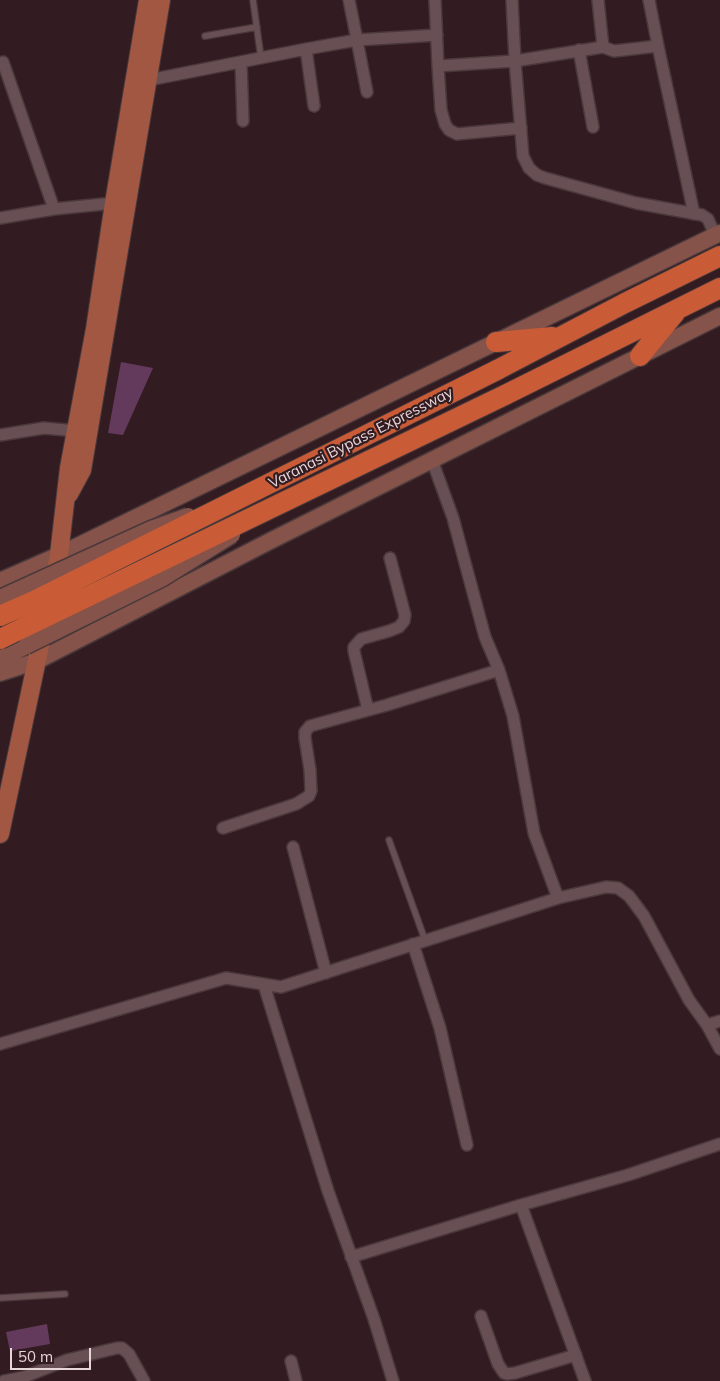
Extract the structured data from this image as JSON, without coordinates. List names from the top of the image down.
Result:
{
  "streets": {
    "highway": ["Varanasi Bypass Expressway"]
  },
  "scale_bar": "50 m"
}
